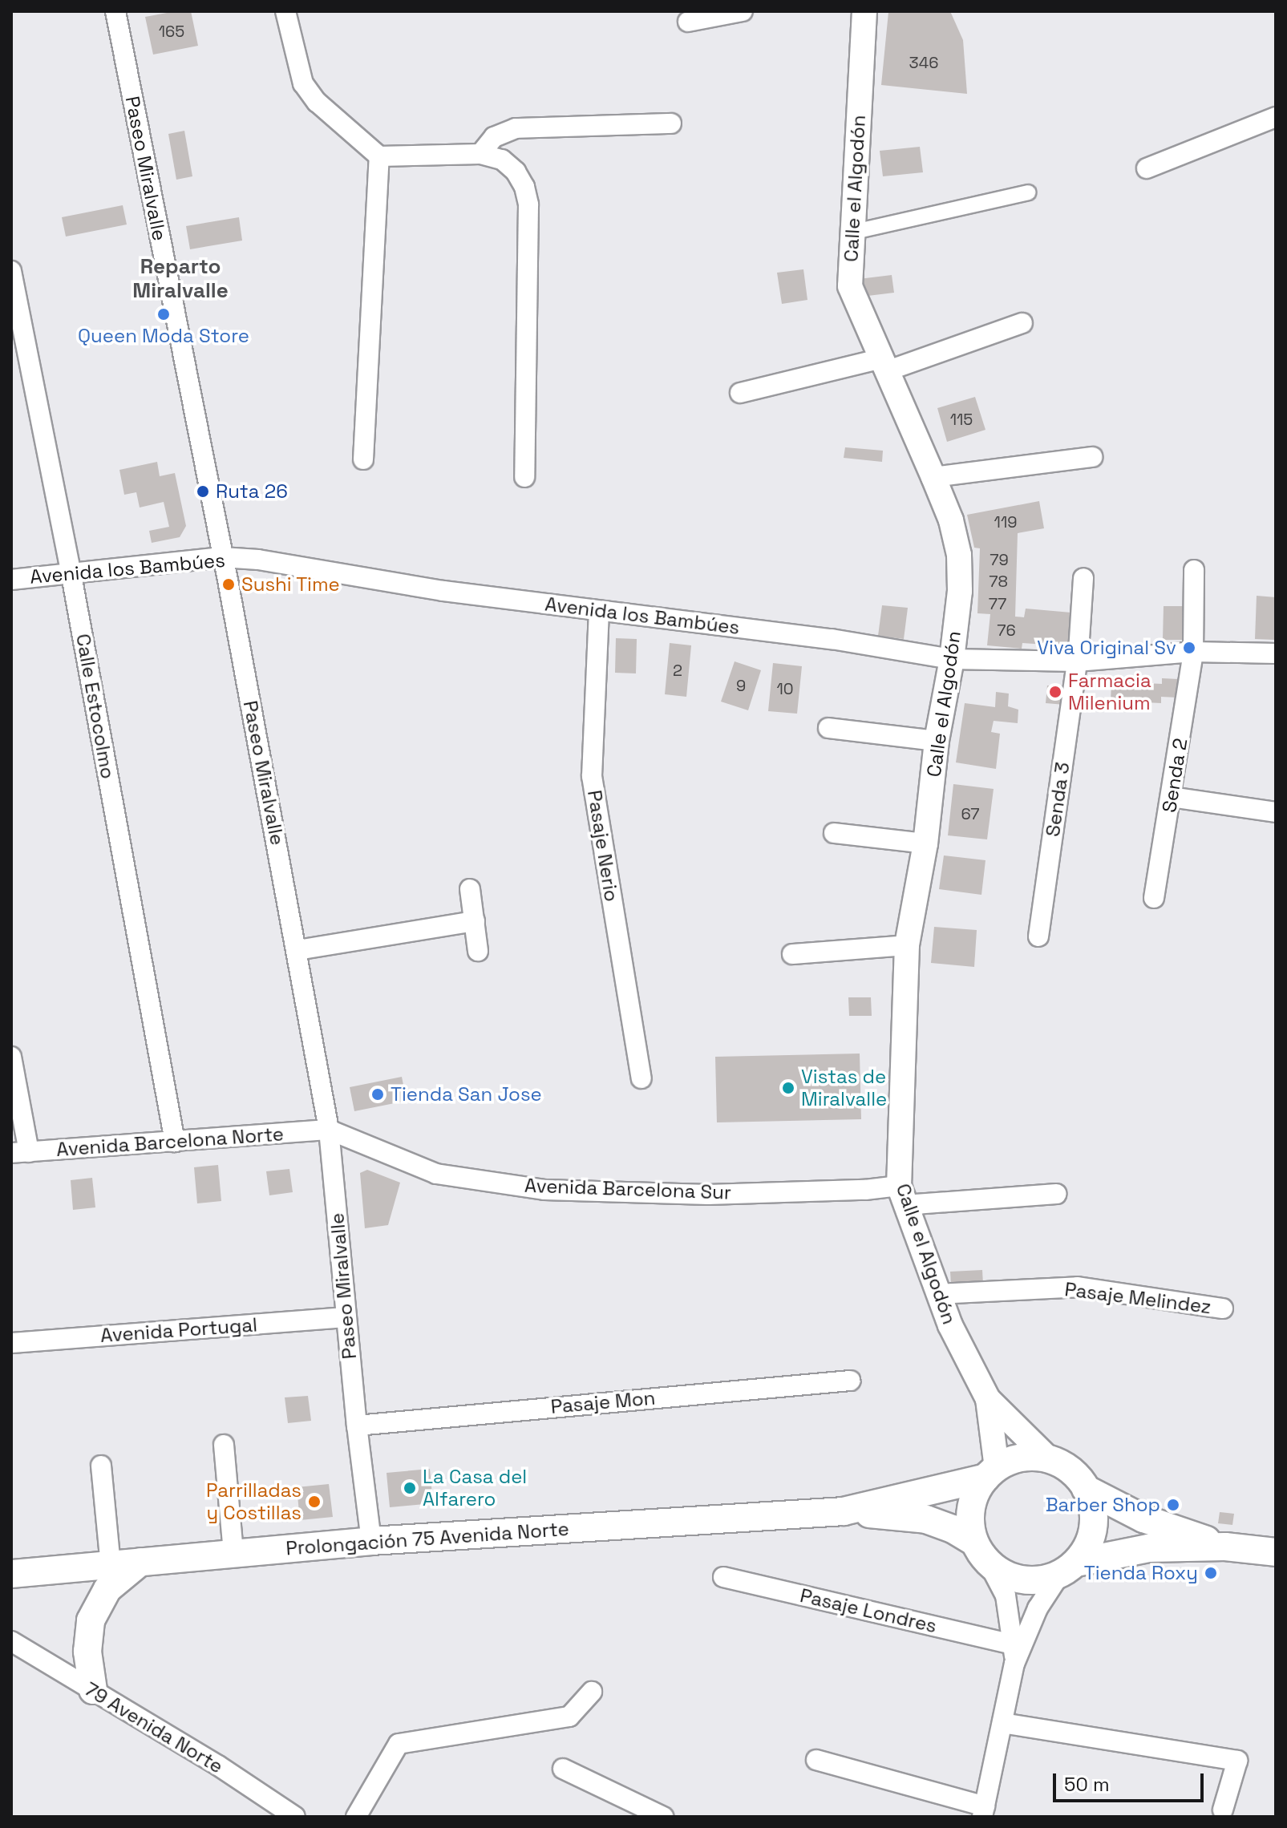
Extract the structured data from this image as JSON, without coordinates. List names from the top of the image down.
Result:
{
  "streets": {
    "main road": ["Prolongación 75 Avenida Norte"],
    "street": [
      "Paseo Miralvalle",
      "Calle el Algodón",
      "Avenida los Bambúes",
      "Calle Estocolmo",
      "Senda 2",
      "Senda 3",
      "Pasaje Nerio",
      "Avenida Barcelona Norte",
      "Avenida Barcelona Sur",
      "Pasaje Melindez",
      "Avenida Portugal",
      "Pasaje Mon",
      "Pasaje Londres",
      "79 Avenida Norte"
    ]
  },
  "crossings": [
    ["Paseo Miralvalle", "Avenida los Bambúes"],
    ["Paseo Miralvalle", "Avenida Barcelona Norte"],
    ["Paseo Miralvalle", "Avenida Barcelona Sur"],
    ["Paseo Miralvalle", "Avenida Portugal"],
    ["Paseo Miralvalle", "Pasaje Mon"],
    ["Paseo Miralvalle", "Prolongación 75 Avenida Norte"],
    ["Calle el Algodón", "Avenida los Bambúes"],
    ["Calle el Algodón", "Avenida Barcelona Sur"],
    ["Calle el Algodón", "Pasaje Melindez"],
    ["Calle el Algodón", "Prolongación 75 Avenida Norte"],
    ["Avenida los Bambúes", "Calle Estocolmo"],
    ["Avenida los Bambúes", "Senda 2"],
    ["Avenida los Bambúes", "Senda 3"],
    ["Avenida los Bambúes", "Pasaje Nerio"],
    ["Calle Estocolmo", "Avenida Barcelona Norte"],
    ["Avenida Barcelona Norte", "Avenida Barcelona Sur"]
  ],
  "districts": ["Reparto Miralvalle"],
  "places": [
    "Queen Moda Store",
    "Ruta 26",
    "Sushi Time",
    "Viva Original Sv",
    "Farmacia Milenium",
    "Vistas de Miralvalle",
    "Tienda San Jose",
    "La Casa del Alfarero",
    "Parrilladas y Costillas",
    "Barber Shop",
    "Tienda Roxy"
  ],
  "house_numbers": [
    "165",
    "346",
    "115",
    "119",
    "79",
    "78",
    "77",
    "76",
    "2",
    "9",
    "10",
    "67"
  ],
  "scale_bar": "50 m"
}
